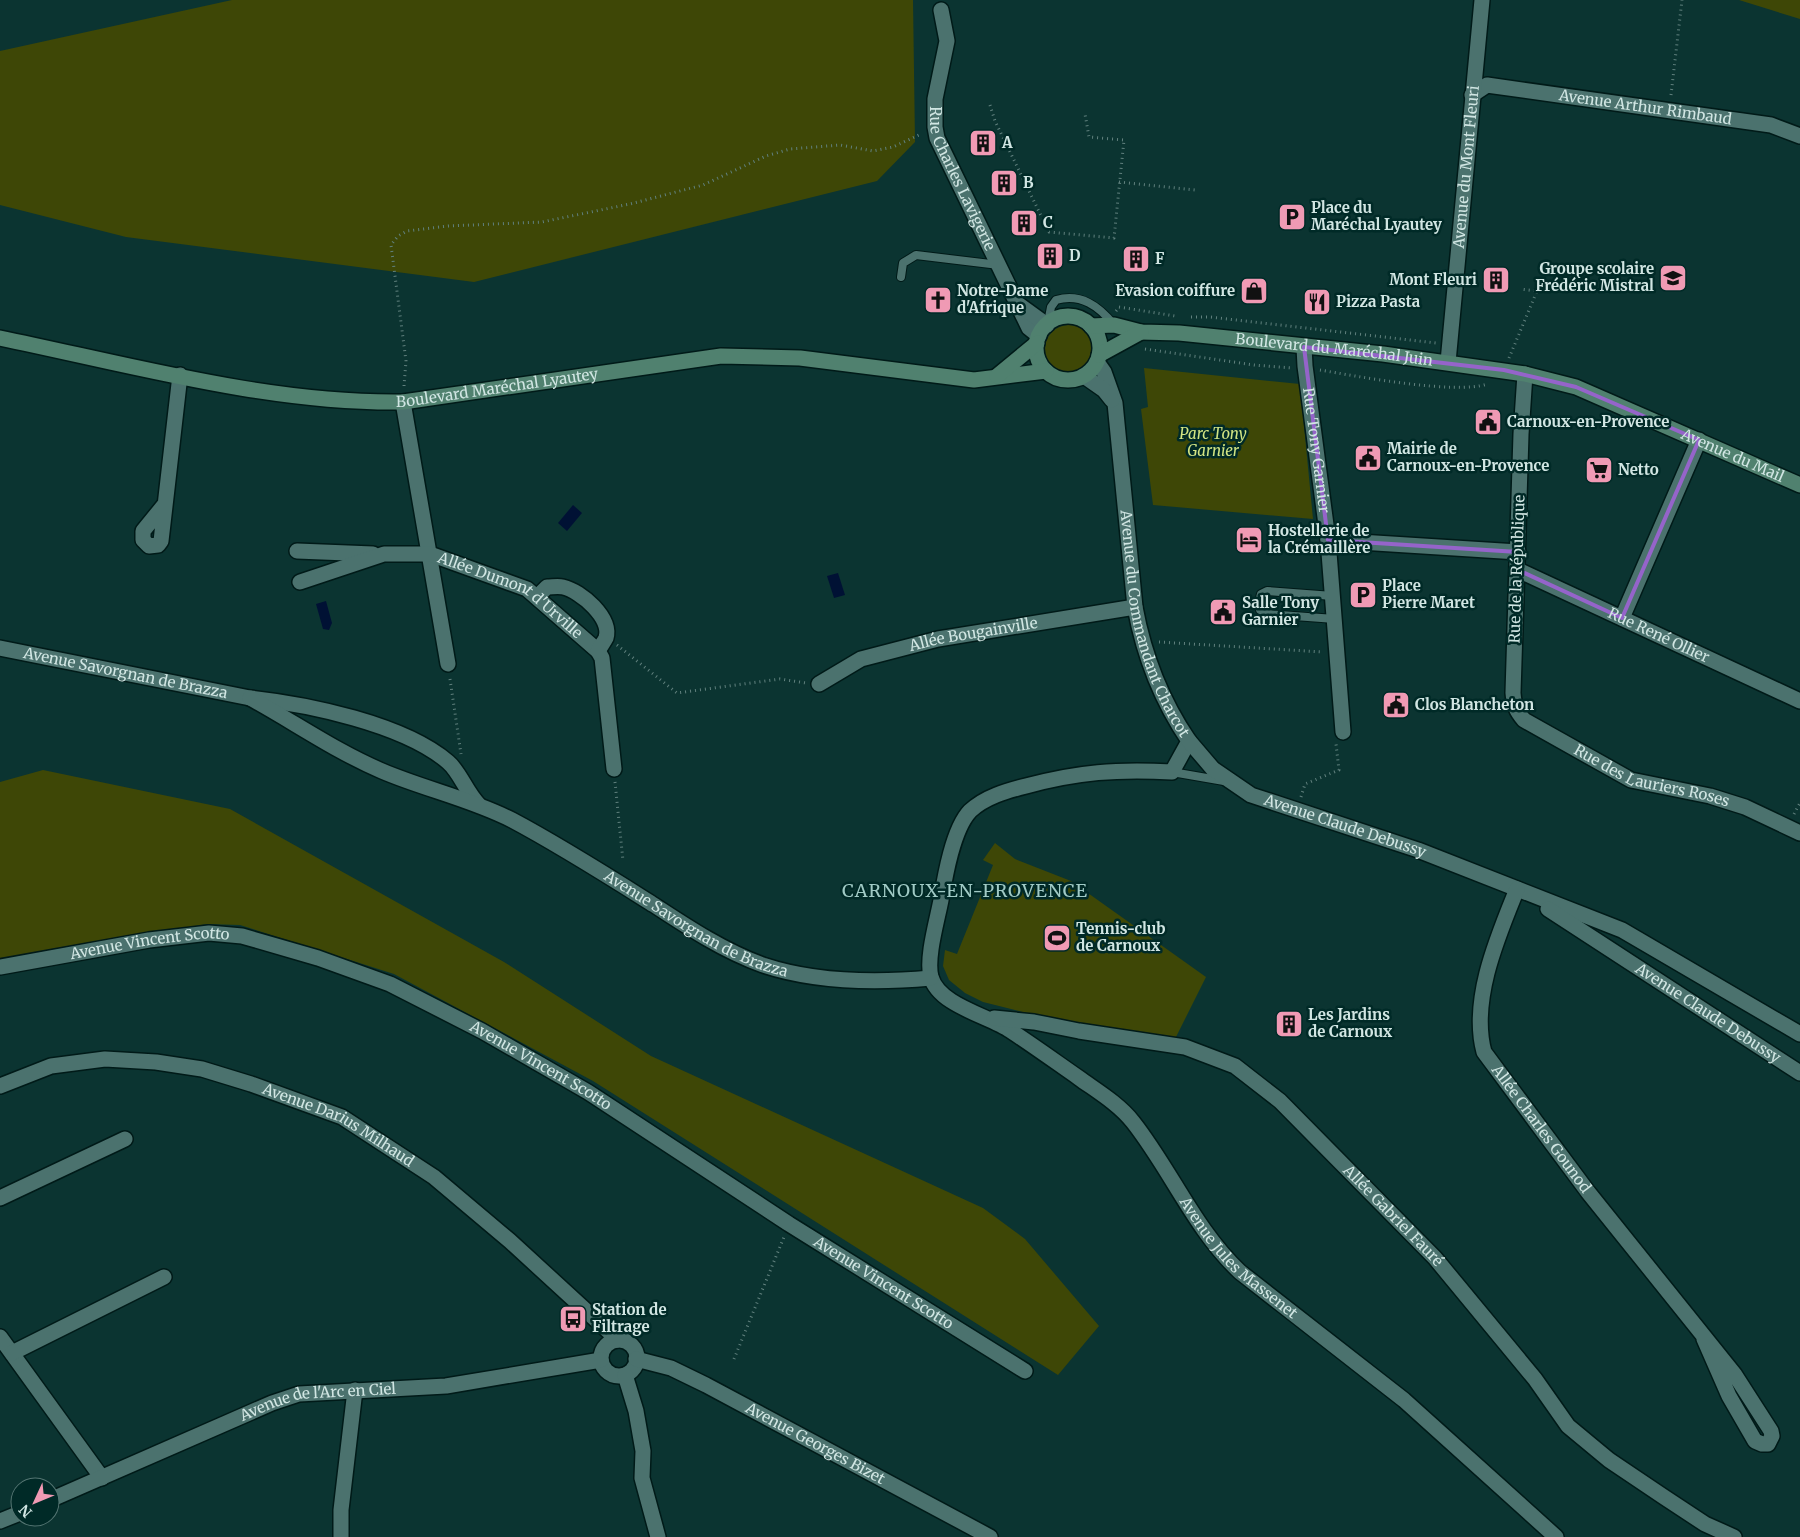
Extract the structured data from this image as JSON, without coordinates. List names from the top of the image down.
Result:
{
  "streets": {
    "main road": ["Boulevard du Maréchal Juin", "Boulevard Maréchal Lyautey", "Avenue du Mail"],
    "street": [
      "Avenue Arthur Rimbaud",
      "Avenue du Mont Fleuri",
      "Rue Charles Lavigerie",
      "Rue Tony Garnier",
      "Rue de la République",
      "Allée Dumont d'Urville",
      "Avenue du Commandant Charcot",
      "Allée Bougainville",
      "Rue René Ollier",
      "Avenue Savorgnan de Brazza",
      "Rue des Lauriers Roses",
      "Avenue Claude Debussy",
      "Avenue Vincent Scotto",
      "Avenue Darius Milhaud",
      "Allée Charles Gounod",
      "Allée Gabriel Fauré",
      "Avenue Jules Massenet",
      "Avenue de l'Arc en Ciel",
      "Avenue Georges Bizet"
    ]
  },
  "crossings": [
    ["Avenue du Mont Fleuri", "Boulevard du Maréchal Juin"],
    ["Rue Charles Lavigerie", "Boulevard du Maréchal Juin"],
    ["Rue Charles Lavigerie", "Boulevard Maréchal Lyautey"],
    ["Rue Charles Lavigerie", "Avenue du Commandant Charcot"],
    ["Boulevard du Maréchal Juin", "Boulevard Maréchal Lyautey"],
    ["Boulevard du Maréchal Juin", "Rue Tony Garnier"],
    ["Boulevard du Maréchal Juin", "Avenue du Mail"],
    ["Boulevard du Maréchal Juin", "Rue de la République"],
    ["Boulevard du Maréchal Juin", "Avenue du Commandant Charcot"],
    ["Boulevard Maréchal Lyautey", "Avenue du Commandant Charcot"],
    ["Avenue du Mail", "Rue de la République"],
    ["Rue de la République", "Rue René Ollier"],
    ["Rue de la République", "Rue des Lauriers Roses"],
    ["Avenue du Commandant Charcot", "Allée Bougainville"],
    ["Avenue du Commandant Charcot", "Avenue Claude Debussy"],
    ["Avenue Savorgnan de Brazza", "Avenue Jules Massenet"],
    ["Avenue Claude Debussy", "Allée Charles Gounod"],
    ["Avenue Darius Milhaud", "Avenue de l'Arc en Ciel"],
    ["Avenue Darius Milhaud", "Avenue Georges Bizet"],
    ["Allée Gabriel Fauré", "Avenue Jules Massenet"],
    ["Avenue de l'Arc en Ciel", "Avenue Georges Bizet"]
  ],
  "districts": ["CARNOUX-EN-PROVENCE"],
  "parks": ["Parc Tony Garnier"],
  "places": {
    "building": [
      "A",
      "B",
      "C",
      "D",
      "F",
      "Mont Fleuri",
      "Les Jardins de Carnoux"
    ],
    "parking": ["Place du Maréchal Lyautey", "Place Pierre Maret"],
    "school or university": ["Groupe scolaire Frédéric Mistral"],
    "shop": ["Evasion coiffure"],
    "church": ["Notre-Dame d'Afrique"],
    "restaurant": ["Pizza Pasta"],
    "public building": [
      "Carnoux-en-Provence",
      "Mairie de Carnoux-en-Provence",
      "Salle Tony Garnier",
      "Clos Blancheton"
    ],
    "supermarket": ["Netto"],
    "hotel": ["Hostellerie de la Crémaillère"],
    "sports": ["Tennis-club de Carnoux"],
    "bus stop": ["Station de Filtrage"]
  },
  "north": "bottom left"
}
